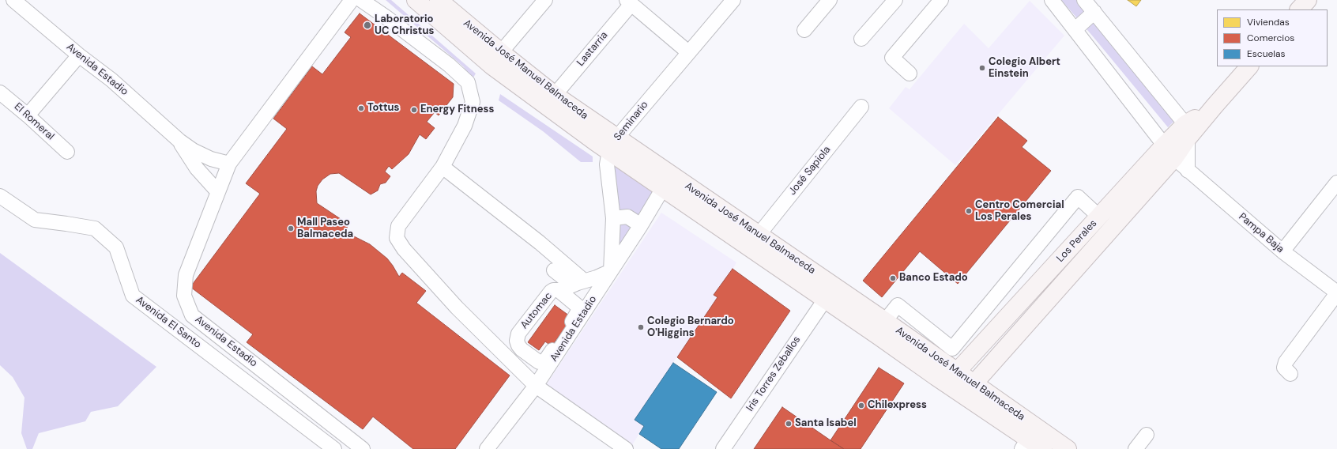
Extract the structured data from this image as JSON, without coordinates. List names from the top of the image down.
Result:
{
  "streets": {
    "main road": ["Avenida José Manuel Balmaceda", "Los Perales"],
    "street": [
      "Lastarria",
      "Avenida Estadio",
      "Seminario",
      "El Romeral",
      "José Sapiola",
      "Pampa Baja",
      "Automac",
      "Avenida El Santo",
      "Iris Torres Zeballos"
    ]
  },
  "crossings": [
    ["Lastarria", "Avenida José Manuel Balmaceda"],
    ["Avenida Estadio", "Avenida José Manuel Balmaceda"],
    ["Avenida Estadio", "Seminario"],
    ["Avenida Estadio", "Automac"],
    ["Avenida José Manuel Balmaceda", "Seminario"],
    ["Avenida José Manuel Balmaceda", "José Sapiola"],
    ["Avenida José Manuel Balmaceda", "Los Perales"],
    ["Avenida José Manuel Balmaceda", "Iris Torres Zeballos"],
    ["Seminario", "Automac"],
    ["Pampa Baja", "Los Perales"]
  ],
  "places": [
    "Laboratorio UC Christus",
    "Colegio Albert Einstein",
    "Tottus",
    "Energy Fitness",
    "Centro Comercial Los Perales",
    "Mall Paseo Balmaceda",
    "Banco Estado",
    "Colegio Bernardo O'Higgins",
    "Chilexpress",
    "Santa Isabel"
  ],
  "legend": ["Viviendas", "Comercios", "Escuelas"]
}
